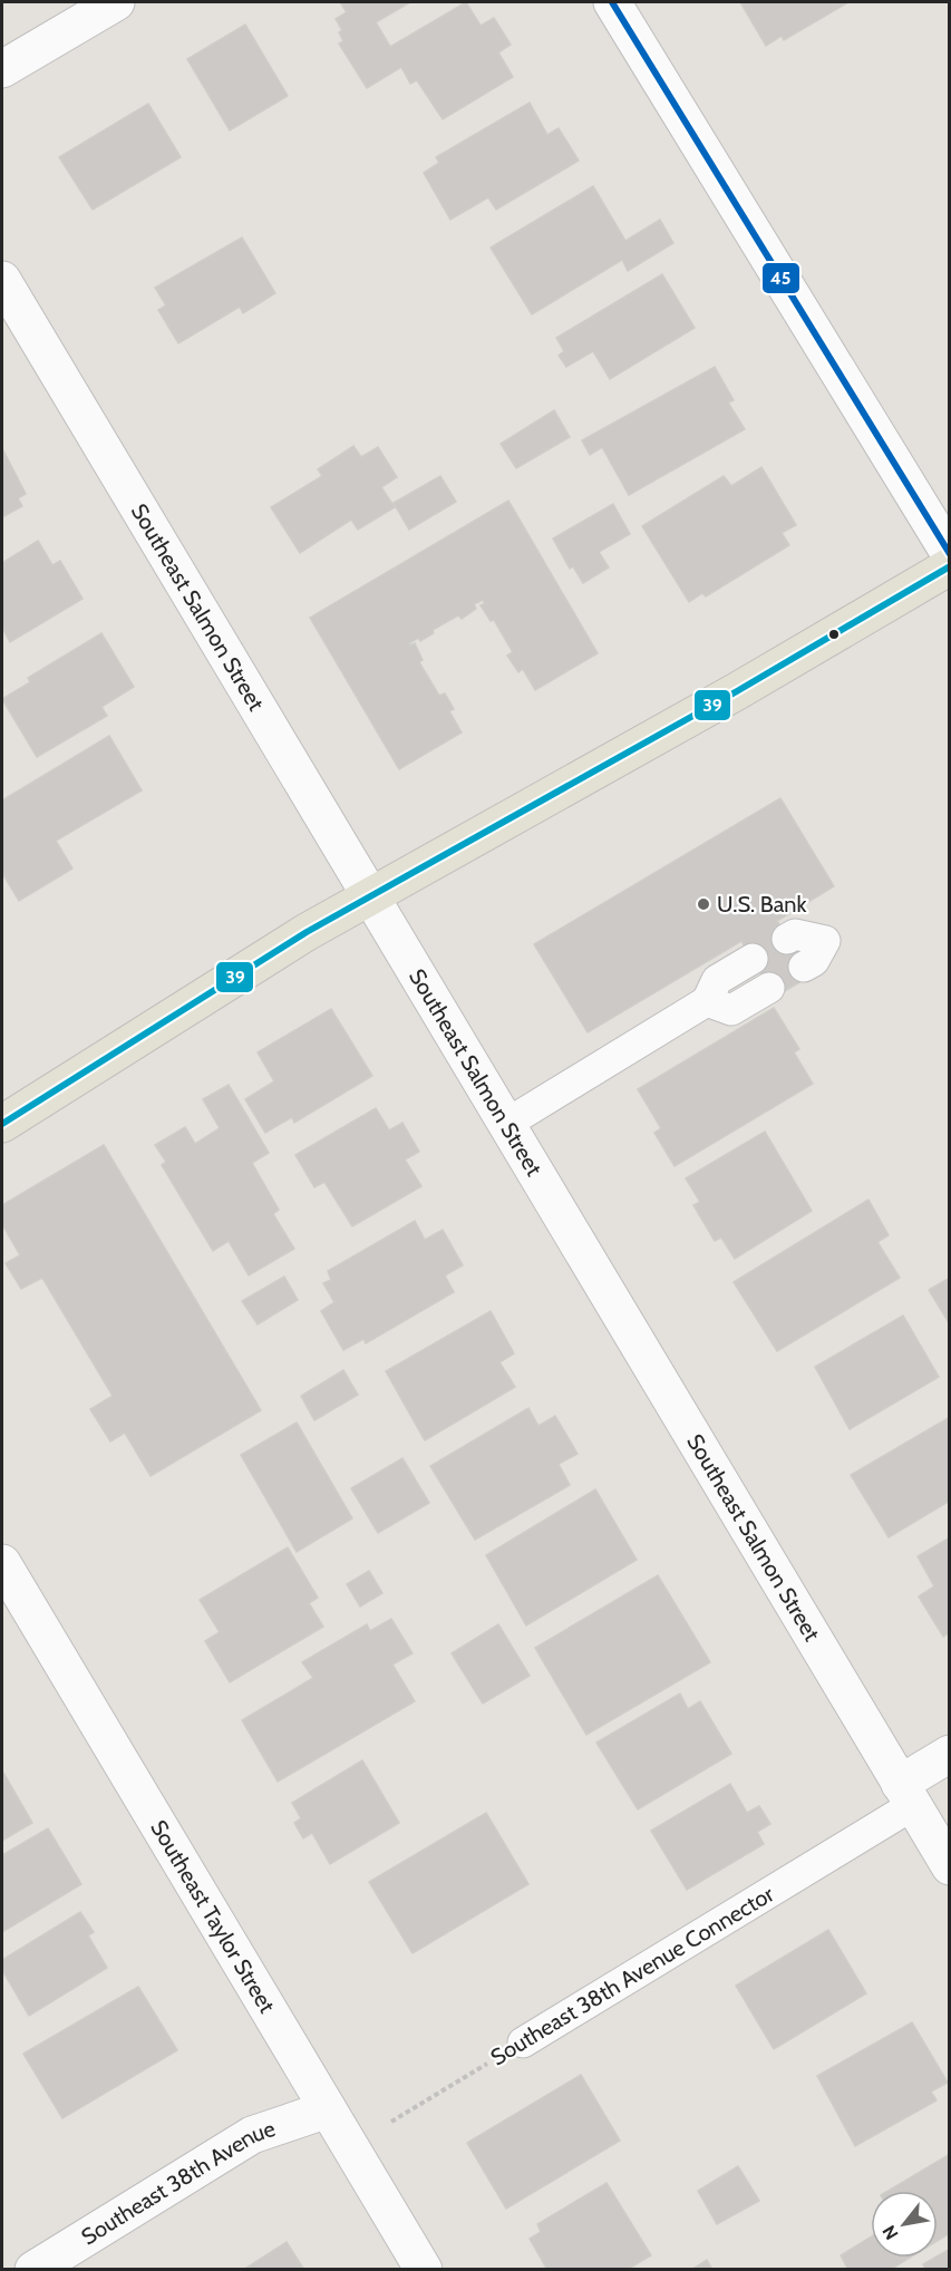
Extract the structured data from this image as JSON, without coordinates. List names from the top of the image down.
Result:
{
  "streets": {
    "street": ["Southeast Salmon Street", "Southeast Taylor Street", "Southeast 38th Avenue"],
    "lane": ["Southeast 38th Avenue Connector"]
  },
  "crossings": [
    ["Southeast Salmon Street", "Southeast 38th Avenue Connector"],
    ["Southeast Taylor Street", "Southeast 38th Avenue Connector"],
    ["Southeast Taylor Street", "Southeast 38th Avenue"]
  ],
  "places": ["U.S. Bank"],
  "lines": ["transit line 45", "transit line 39"],
  "north": "bottom left"
}
